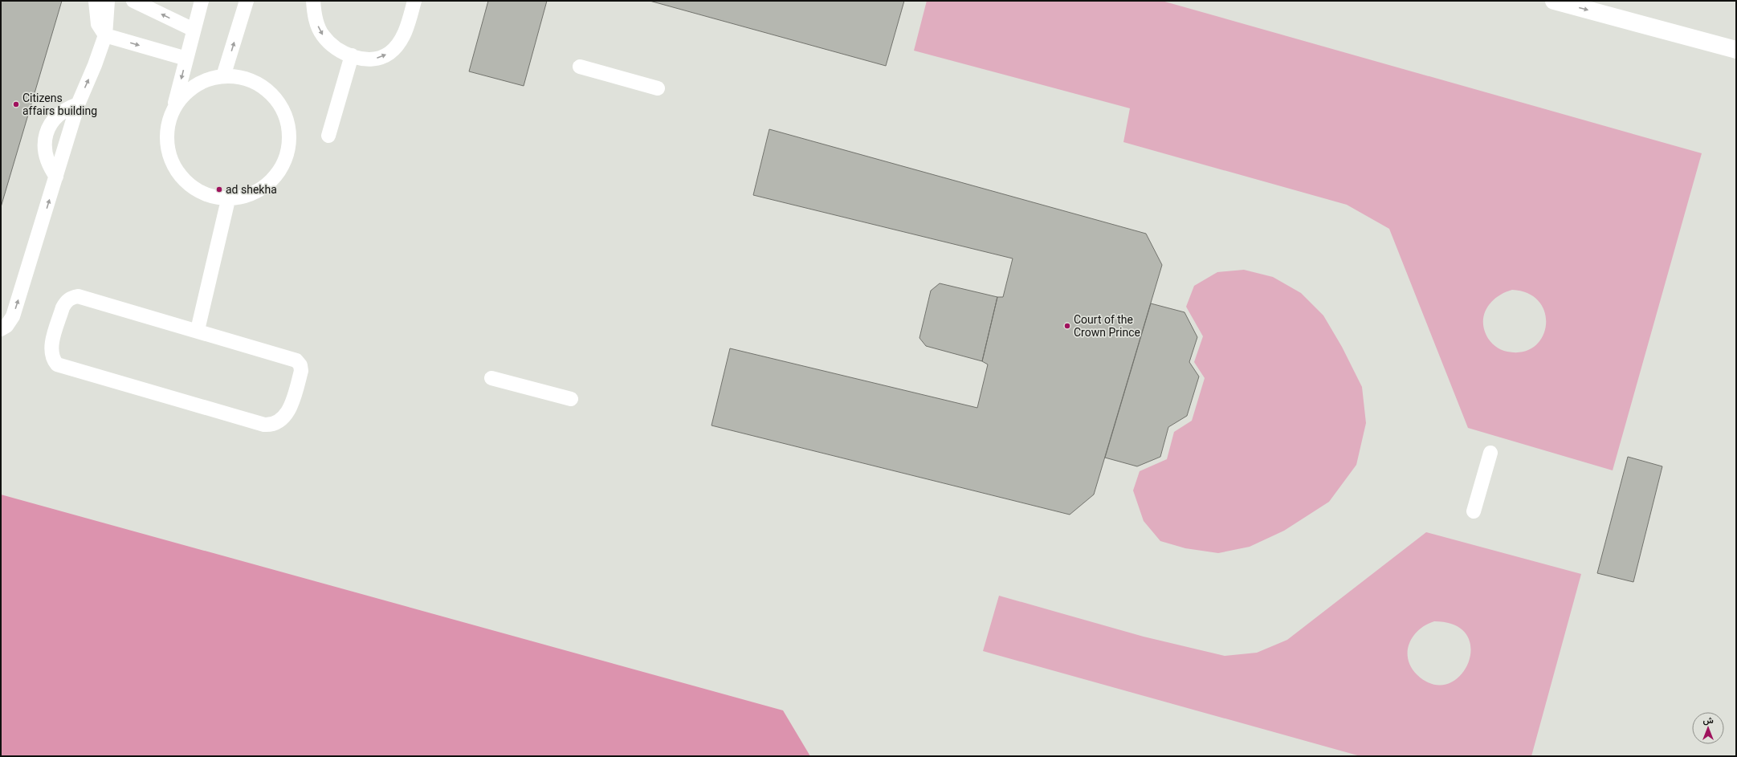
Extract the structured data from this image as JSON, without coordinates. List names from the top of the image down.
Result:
{
  "places": ["Citizens affairs building", "ad shekha", "Court of the Crown Prince"],
  "north": "top"
}
